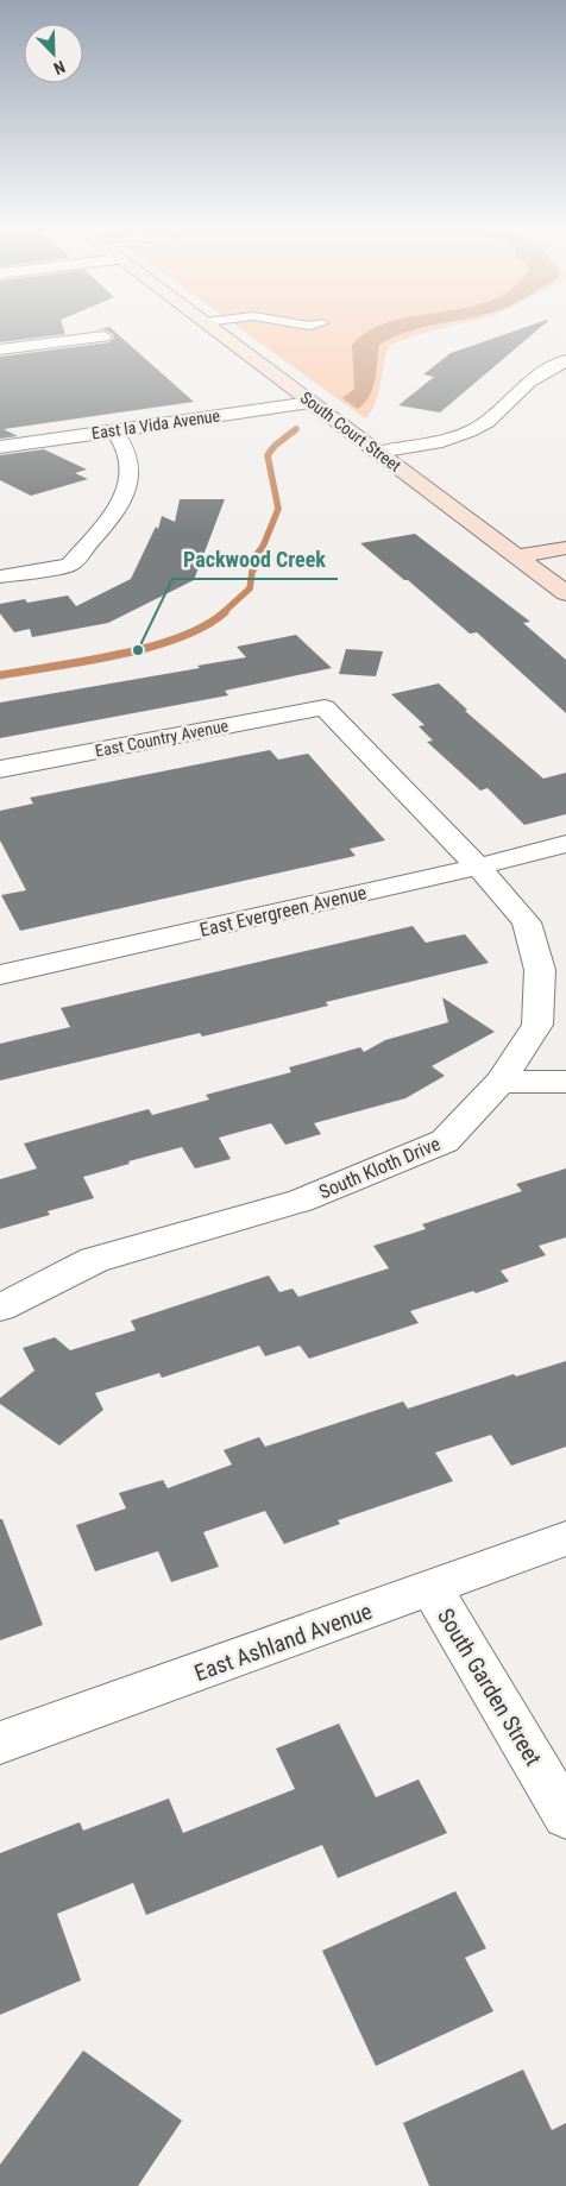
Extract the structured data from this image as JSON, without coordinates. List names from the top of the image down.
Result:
{
  "streets": {
    "street": [
      "East la Vida Avenue",
      "South Court Street",
      "East Country Avenue",
      "East Evergreen Avenue",
      "South Kloth Drive",
      "East Ashland Avenue",
      "South Garden Street"
    ]
  },
  "crossings": [
    ["East la Vida Avenue", "South Court Street"],
    ["East Country Avenue", "South Kloth Drive"],
    ["East Evergreen Avenue", "South Kloth Drive"],
    ["East Ashland Avenue", "South Garden Street"]
  ],
  "places": ["Packwood Creek"],
  "north": "bottom right"
}
